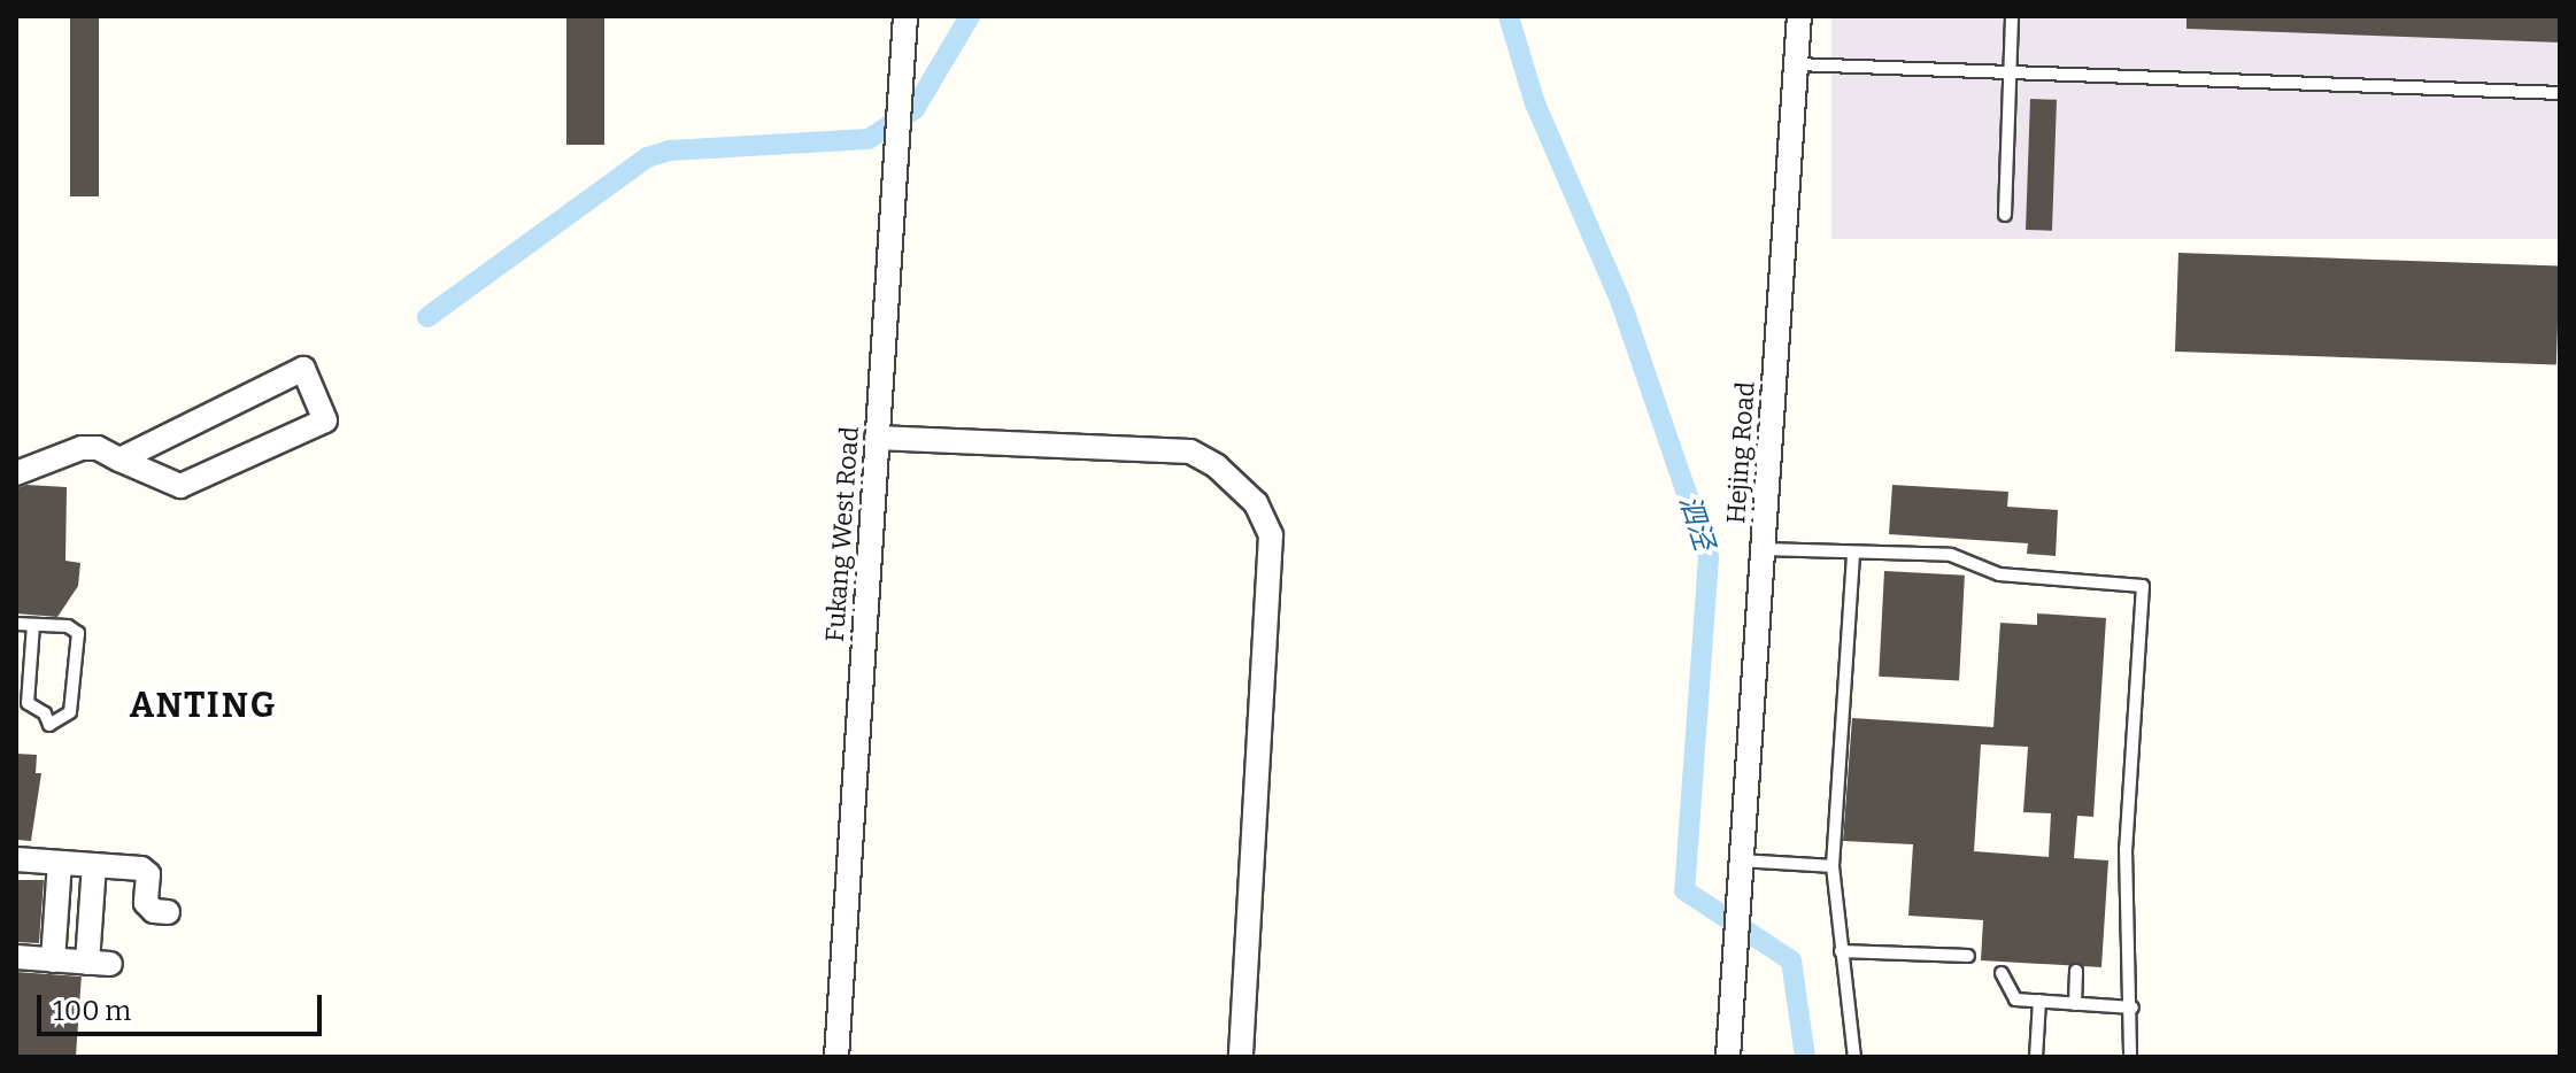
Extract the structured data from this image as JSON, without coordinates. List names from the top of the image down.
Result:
{
  "streets": {
    "street": ["Hejing Road", "Fukang West Road"]
  },
  "districts": ["ANTING"],
  "water": ["泗泾"],
  "scale_bar": "100 m"
}
